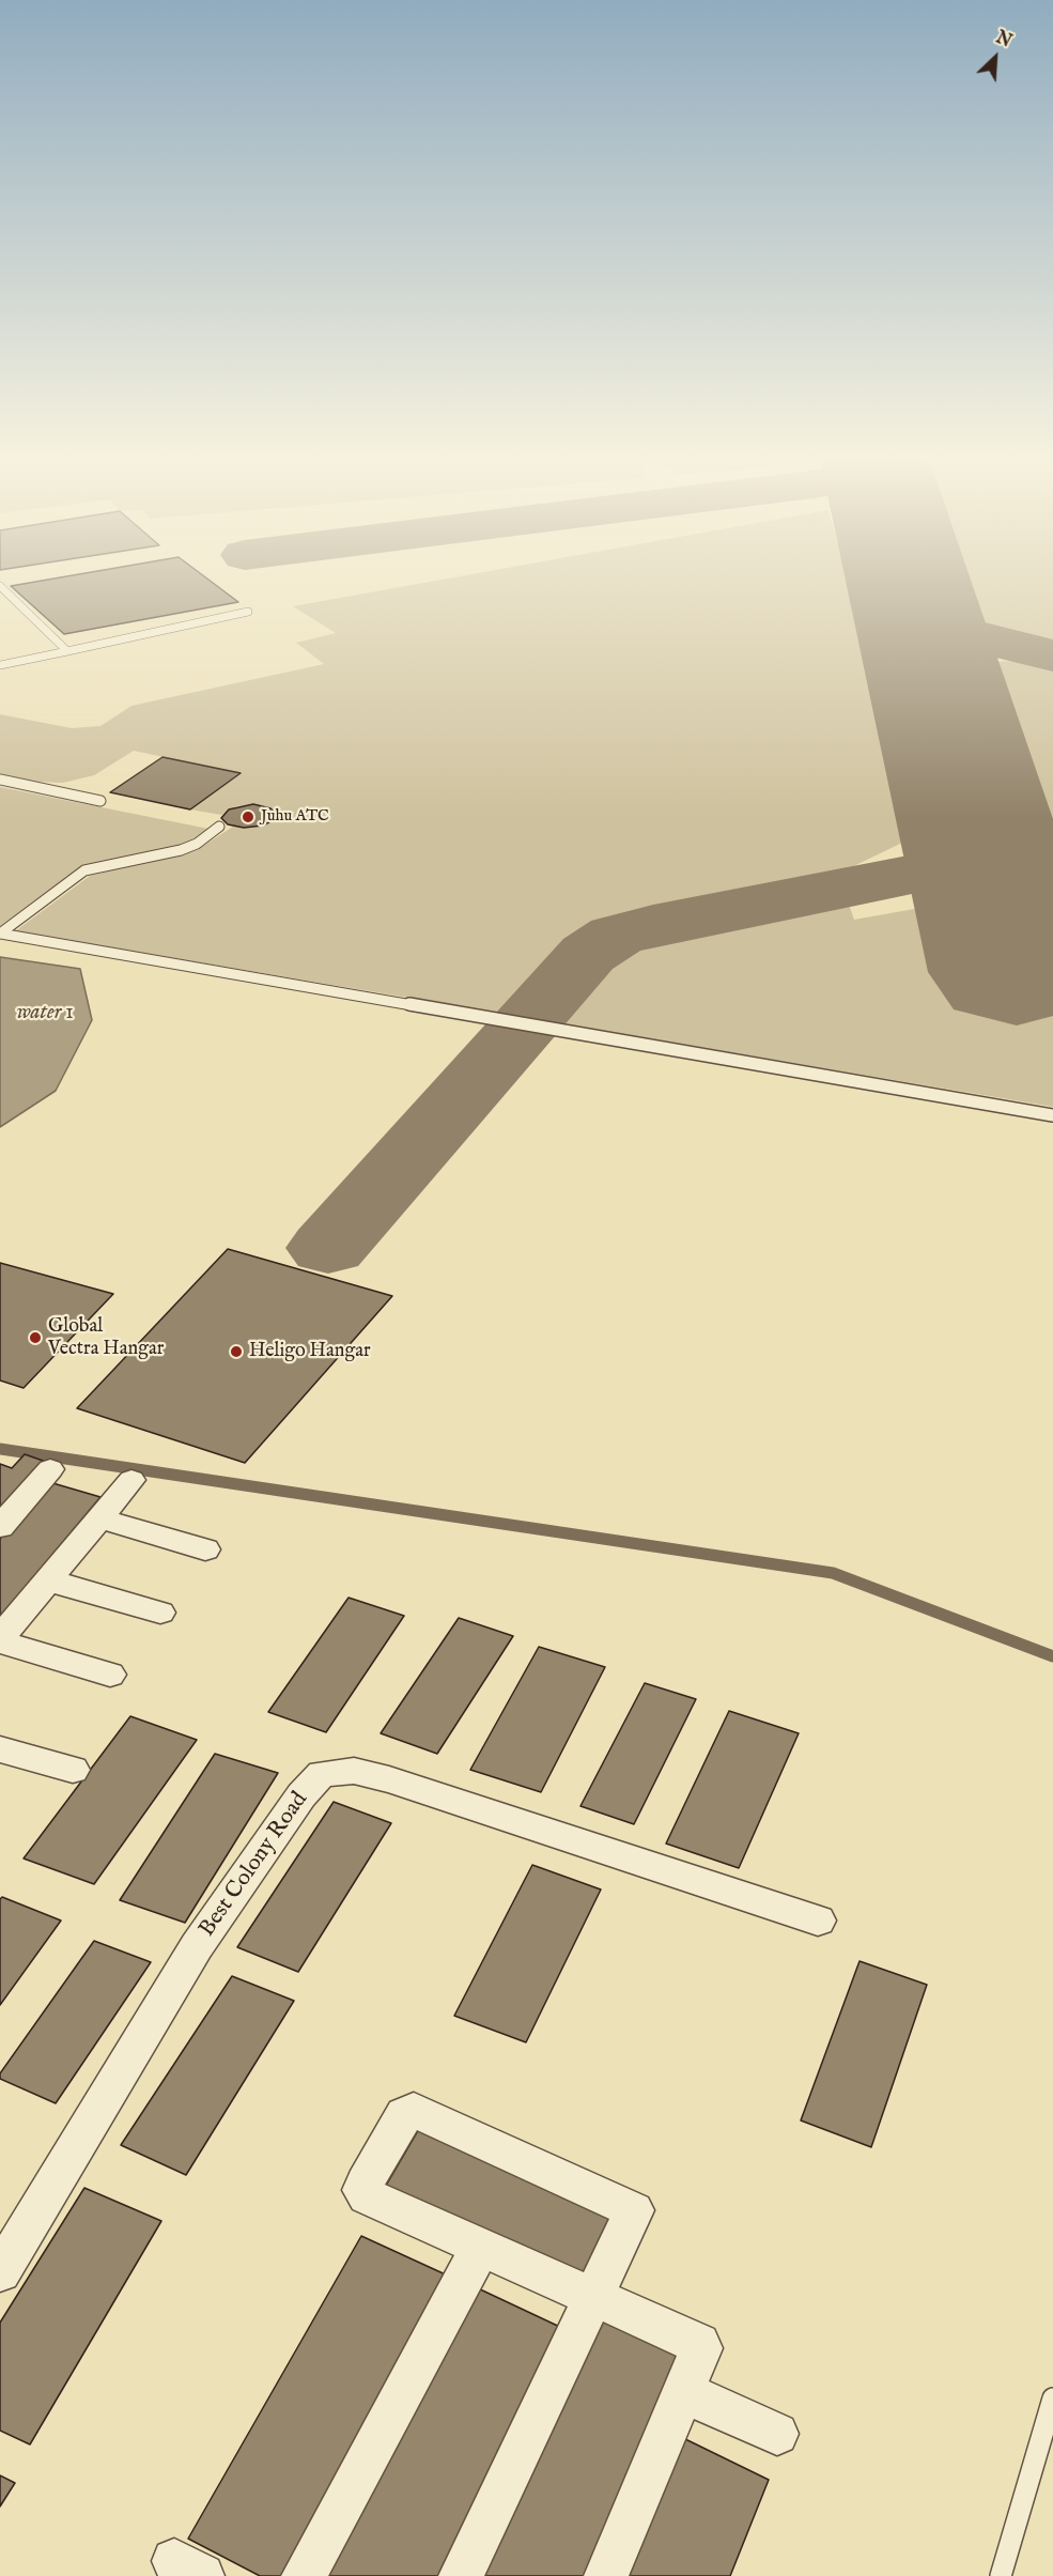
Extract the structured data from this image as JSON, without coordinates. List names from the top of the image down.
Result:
{
  "streets": {
    "street": ["Best Colony Road"]
  },
  "water": ["water 1"],
  "places": ["Juhu ATC", "Global Vectra Hangar", "Heligo Hangar"],
  "north": "top right"
}
